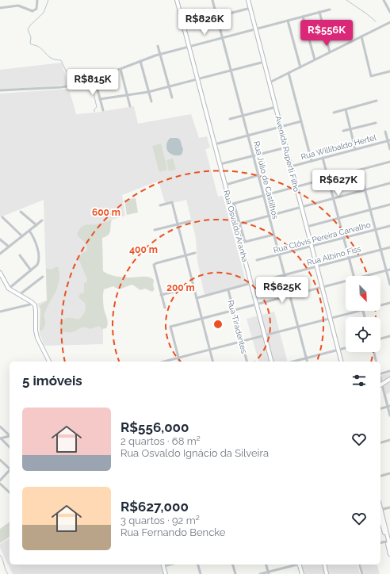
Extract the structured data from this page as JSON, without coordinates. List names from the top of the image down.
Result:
{
  "streets": {
    "main road": ["Avenida Ruperti Filho", "Rua Osvaldo Aranha"],
    "street": [
      "Rua Willibaldo Hertel",
      "Rua Júlio de Castilhos",
      "Rua Clóvis Pereira Carvalho",
      "Rua Albino Fiss",
      "Rua Tiradentes"
    ]
  },
  "crossings": [
    ["Rua Willibaldo Hertel", "Avenida Ruperti Filho"],
    ["Avenida Ruperti Filho", "Rua Clóvis Pereira Carvalho"],
    ["Avenida Ruperti Filho", "Rua Albino Fiss"],
    ["Rua Júlio de Castilhos", "Rua Clóvis Pereira Carvalho"],
    ["Rua Júlio de Castilhos", "Rua Albino Fiss"]
  ],
  "north": "bottom right",
  "page": {
    "price": [
      "R$826K",
      "R$556K",
      "R$815K",
      "R$627K",
      "R$625K"
    ],
    "heading": "5 imóveis",
    "list": [
      {
        "name": "R$556,000",
        "note": "2 quartos · 68 m² · Rua Osvaldo Ignácio da Silveira"
      },
      {
        "name": "R$627,000",
        "note": "3 quartos · 92 m² · Rua Fernando Bencke"
      }
    ]
  },
  "rings": ["600 m", "400 m", "200 m"]
}
